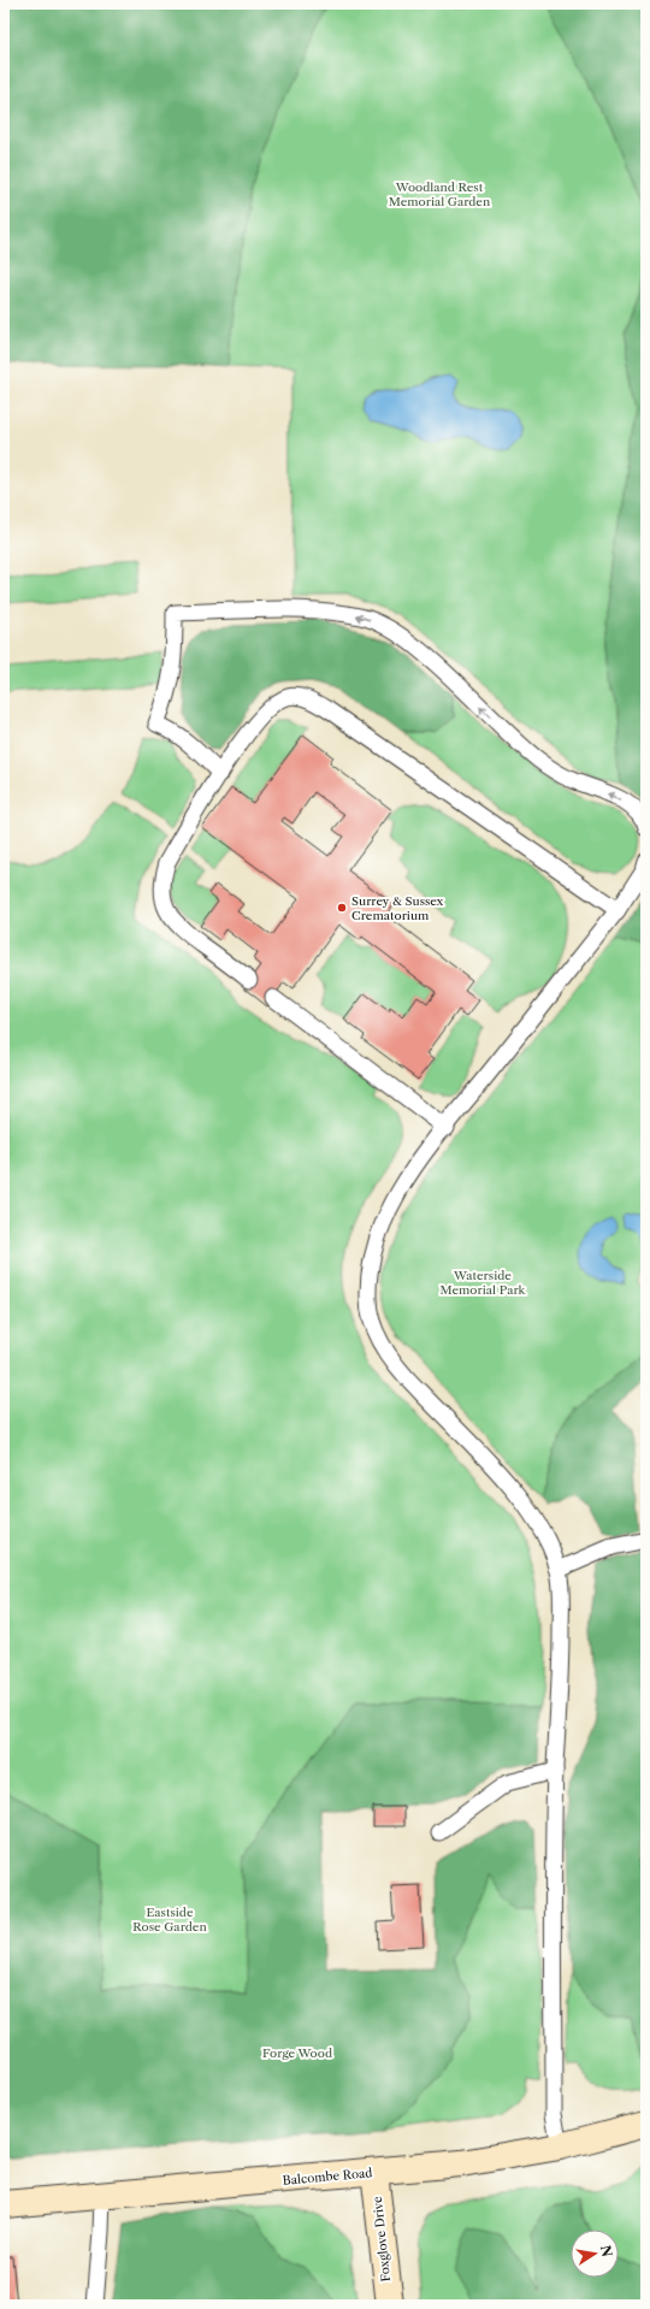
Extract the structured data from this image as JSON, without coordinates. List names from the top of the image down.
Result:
{
  "streets": {
    "main road": ["Balcombe Road", "Foxglove Drive"]
  },
  "crossings": [
    ["Balcombe Road", "Foxglove Drive"]
  ],
  "parks": [
    "Woodland Rest Memorial Garden",
    "Waterside Memorial Park",
    "Eastside Rose Garden",
    "Forge Wood"
  ],
  "places": ["Surrey & Sussex Crematorium"],
  "north": "right"
}
